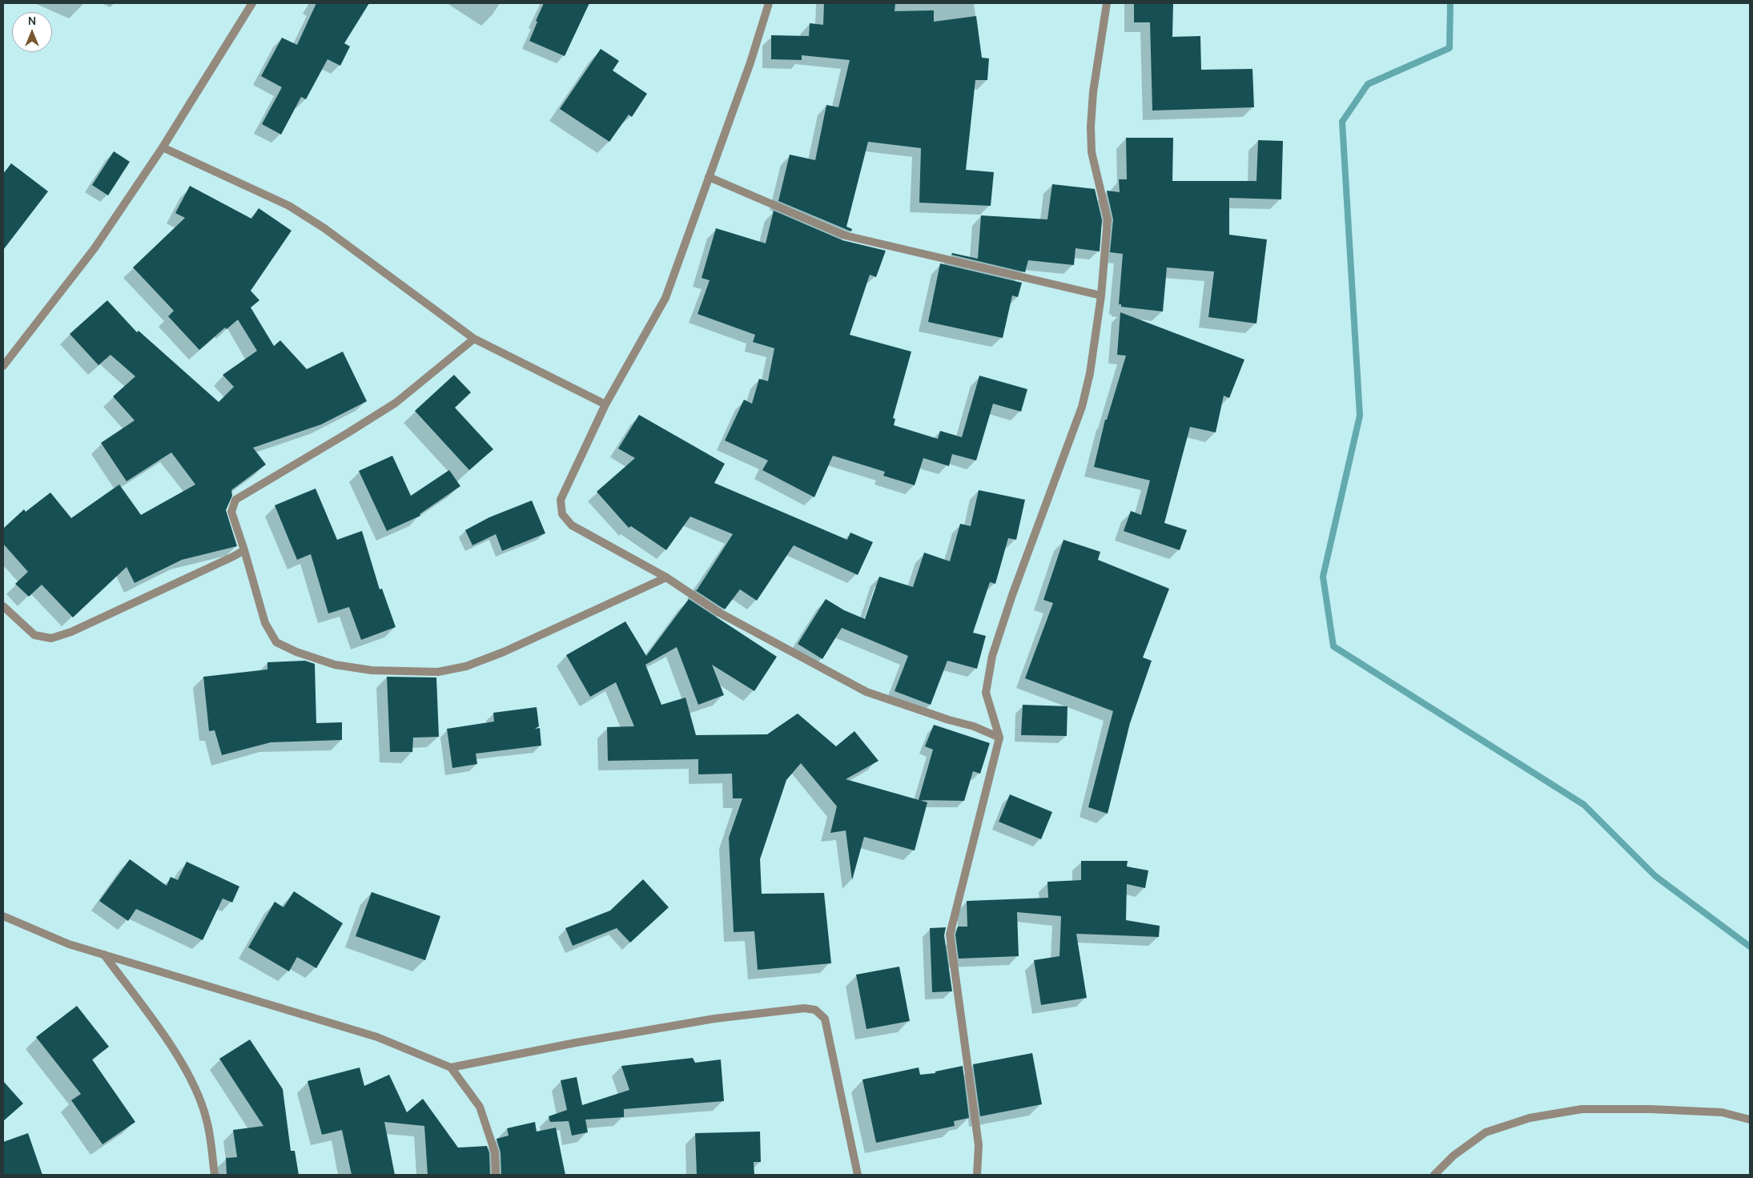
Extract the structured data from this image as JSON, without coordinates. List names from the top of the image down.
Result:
{
  "north": "top"
}
